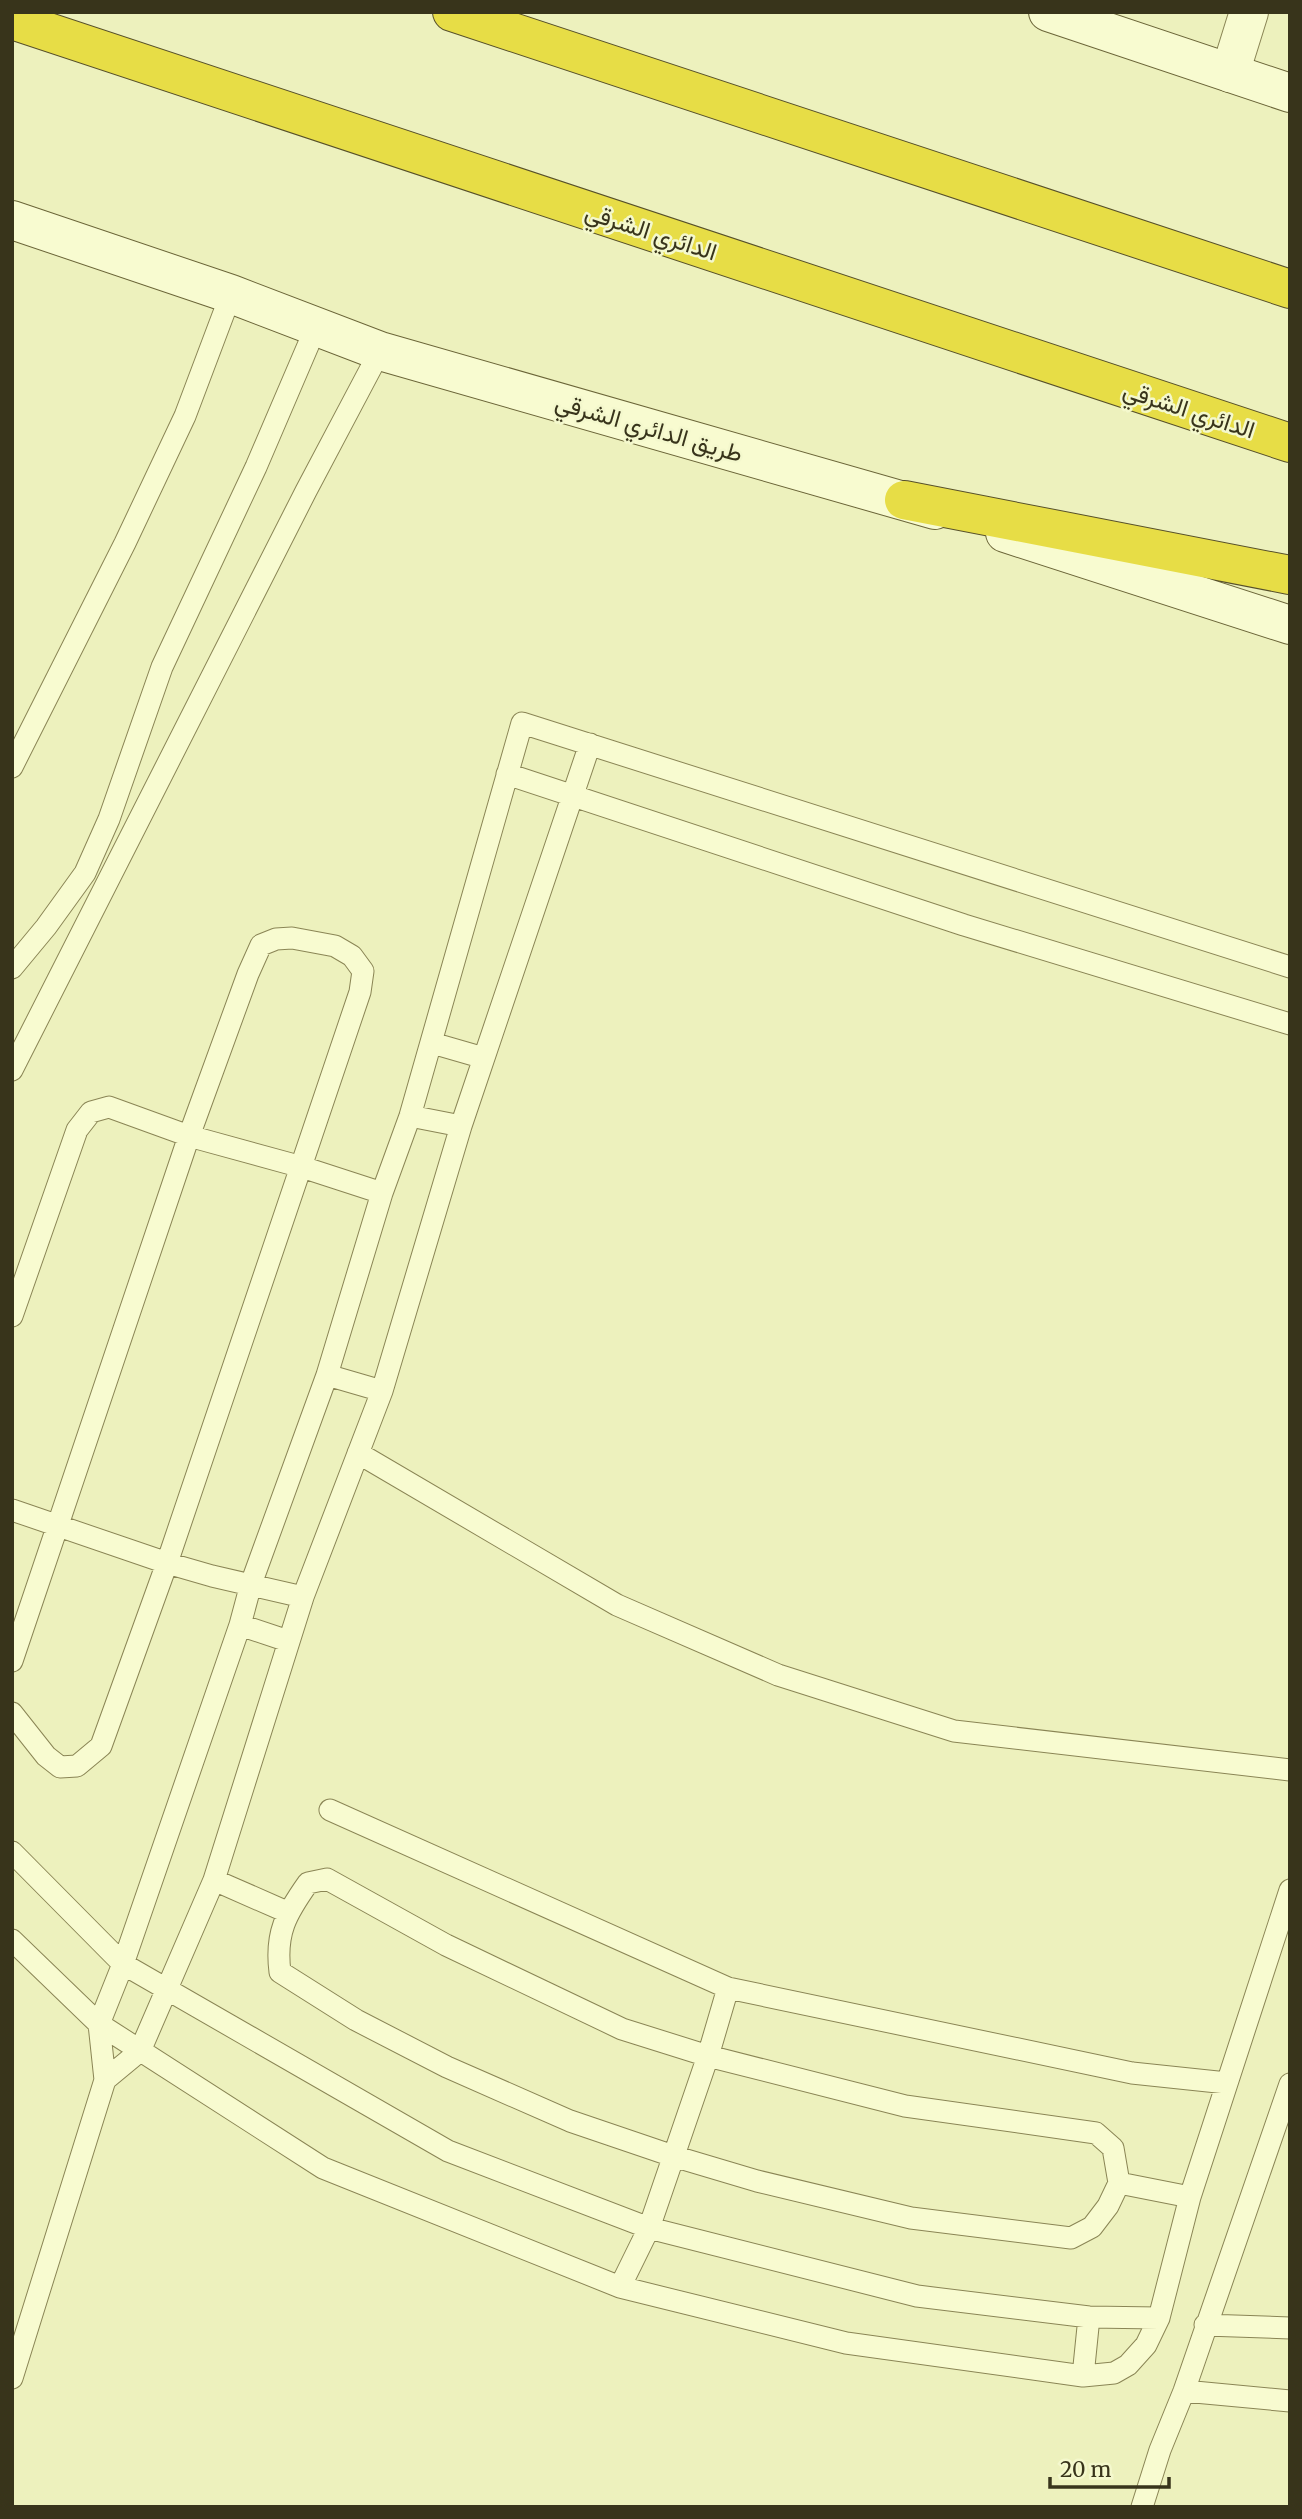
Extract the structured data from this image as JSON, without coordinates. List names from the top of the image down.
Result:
{
  "streets": {
    "highway": ["الدائري الشرقي"],
    "main road": ["طريق الدائري الشرقي"]
  },
  "scale_bar": "20 m"
}
